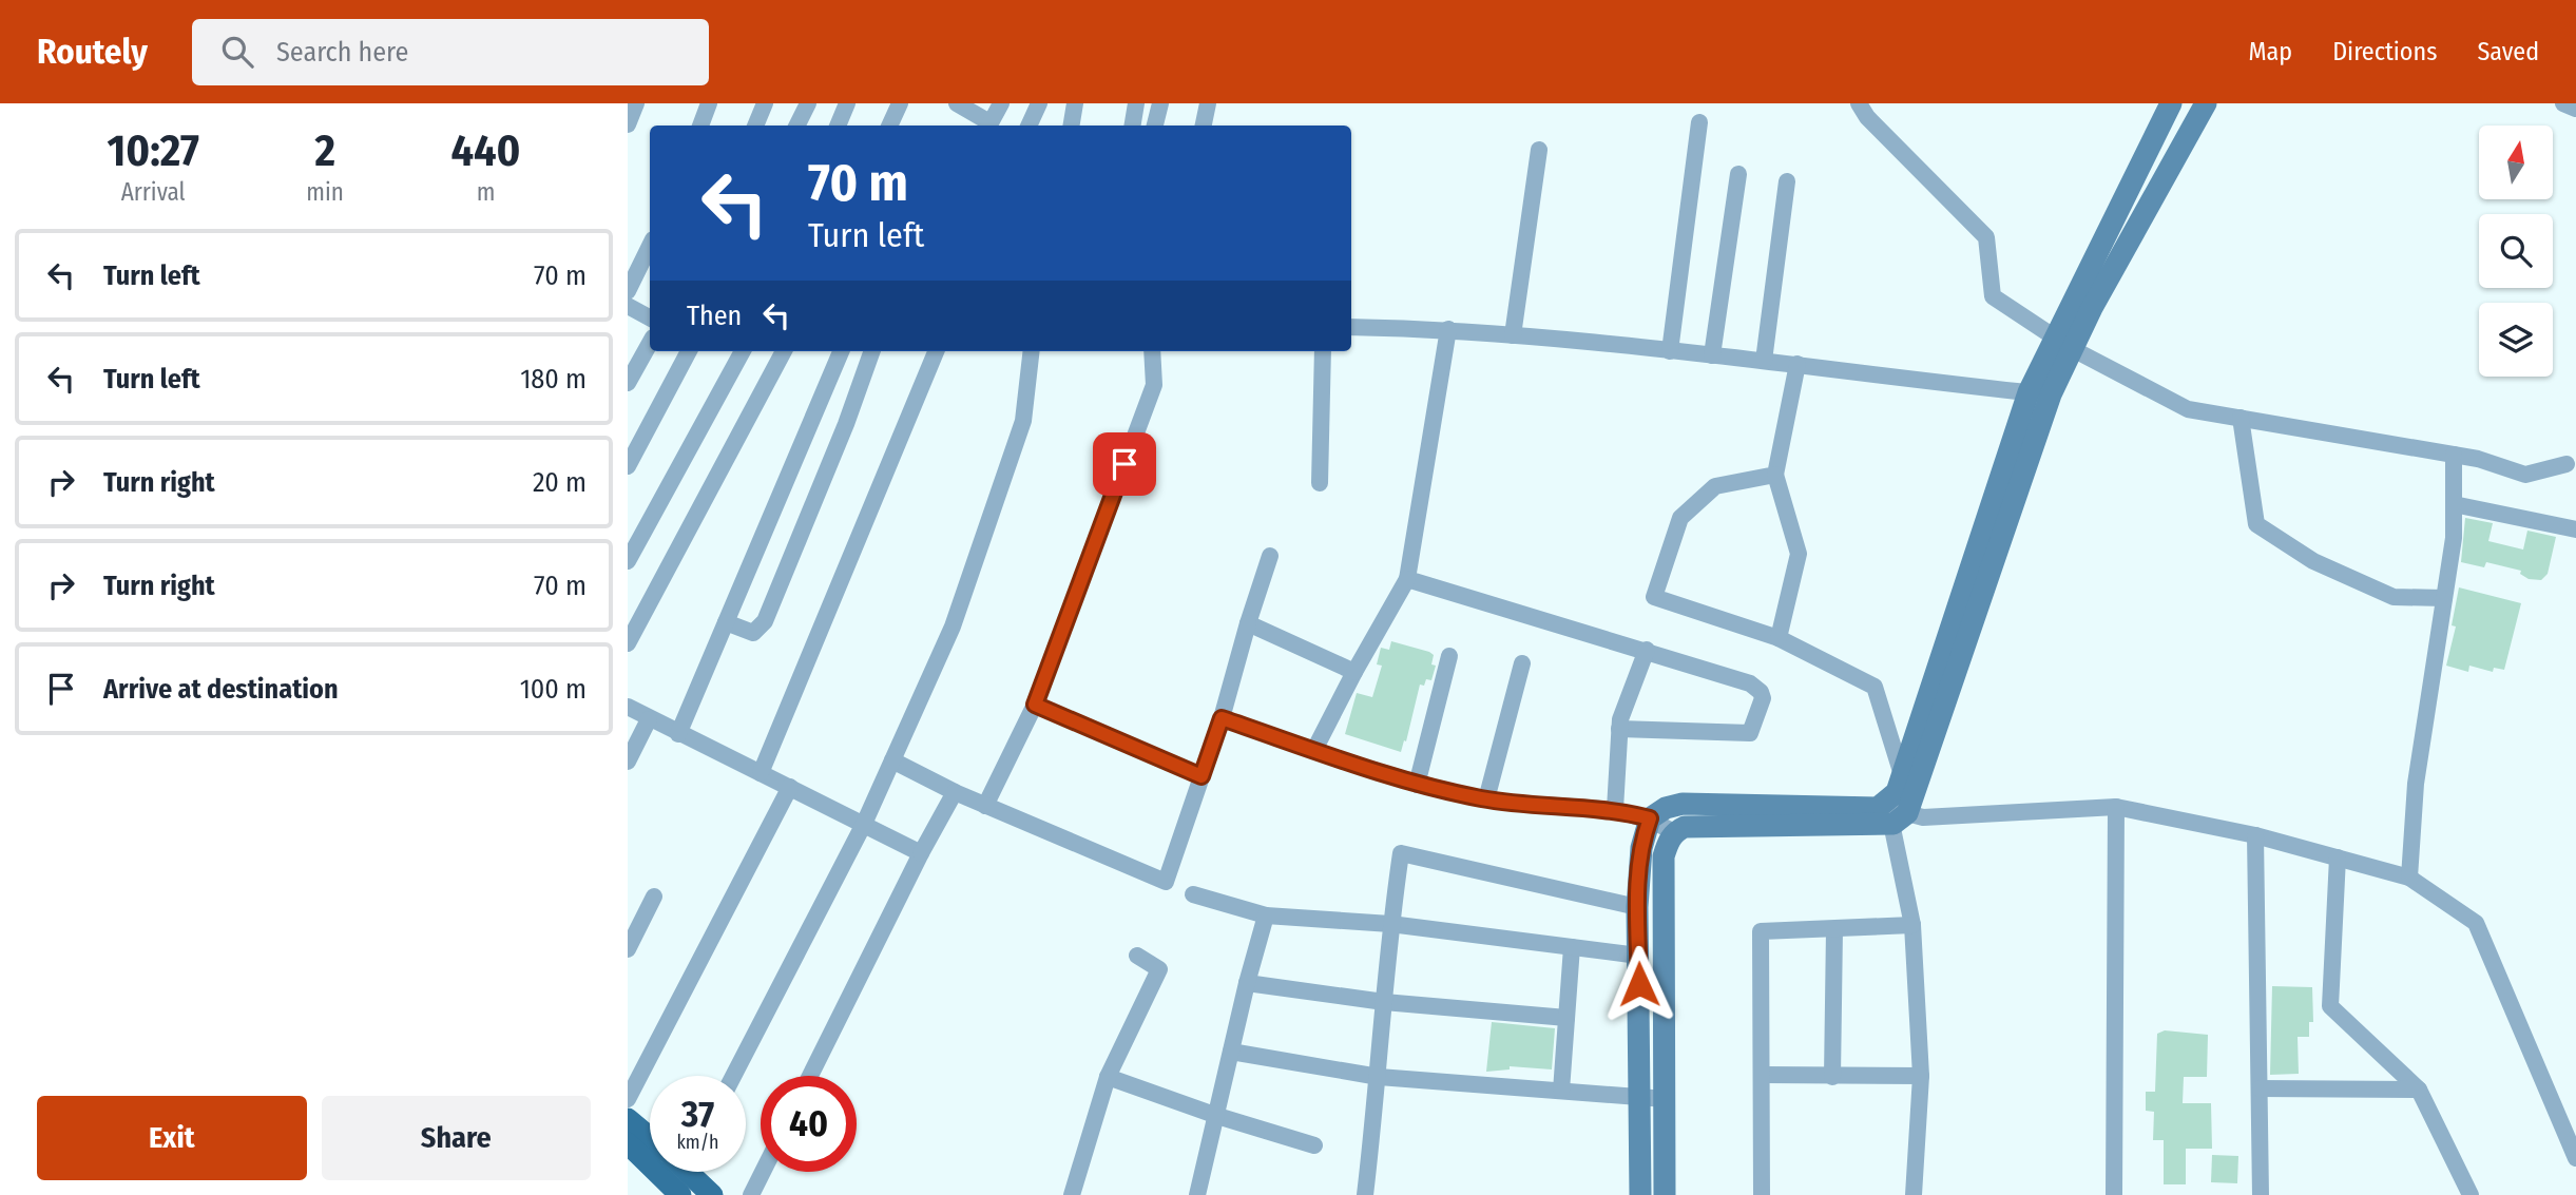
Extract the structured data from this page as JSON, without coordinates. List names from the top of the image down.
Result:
{
  "north": "top",
  "page": {
    "header": "Routely",
    "search": "Search here",
    "nav": ["Map", "Directions", "Saved"],
    "eta": [
      "10:27",
      "Arrival",
      "2",
      "min",
      "440",
      "m"
    ],
    "turn": ["70 m", "Turn left"],
    "list": [
      {
        "name": "Turn left",
        "value": "70 m"
      },
      {
        "name": "Turn left",
        "value": "180 m"
      },
      {
        "name": "Turn right",
        "value": "20 m"
      },
      {
        "name": "Turn right",
        "value": "70 m"
      },
      {
        "name": "Arrive at destination",
        "value": "100 m"
      }
    ],
    "then": "Then",
    "speed": "37 km/h",
    "limit": "40",
    "buttons": ["Exit", "Share"]
  }
}
